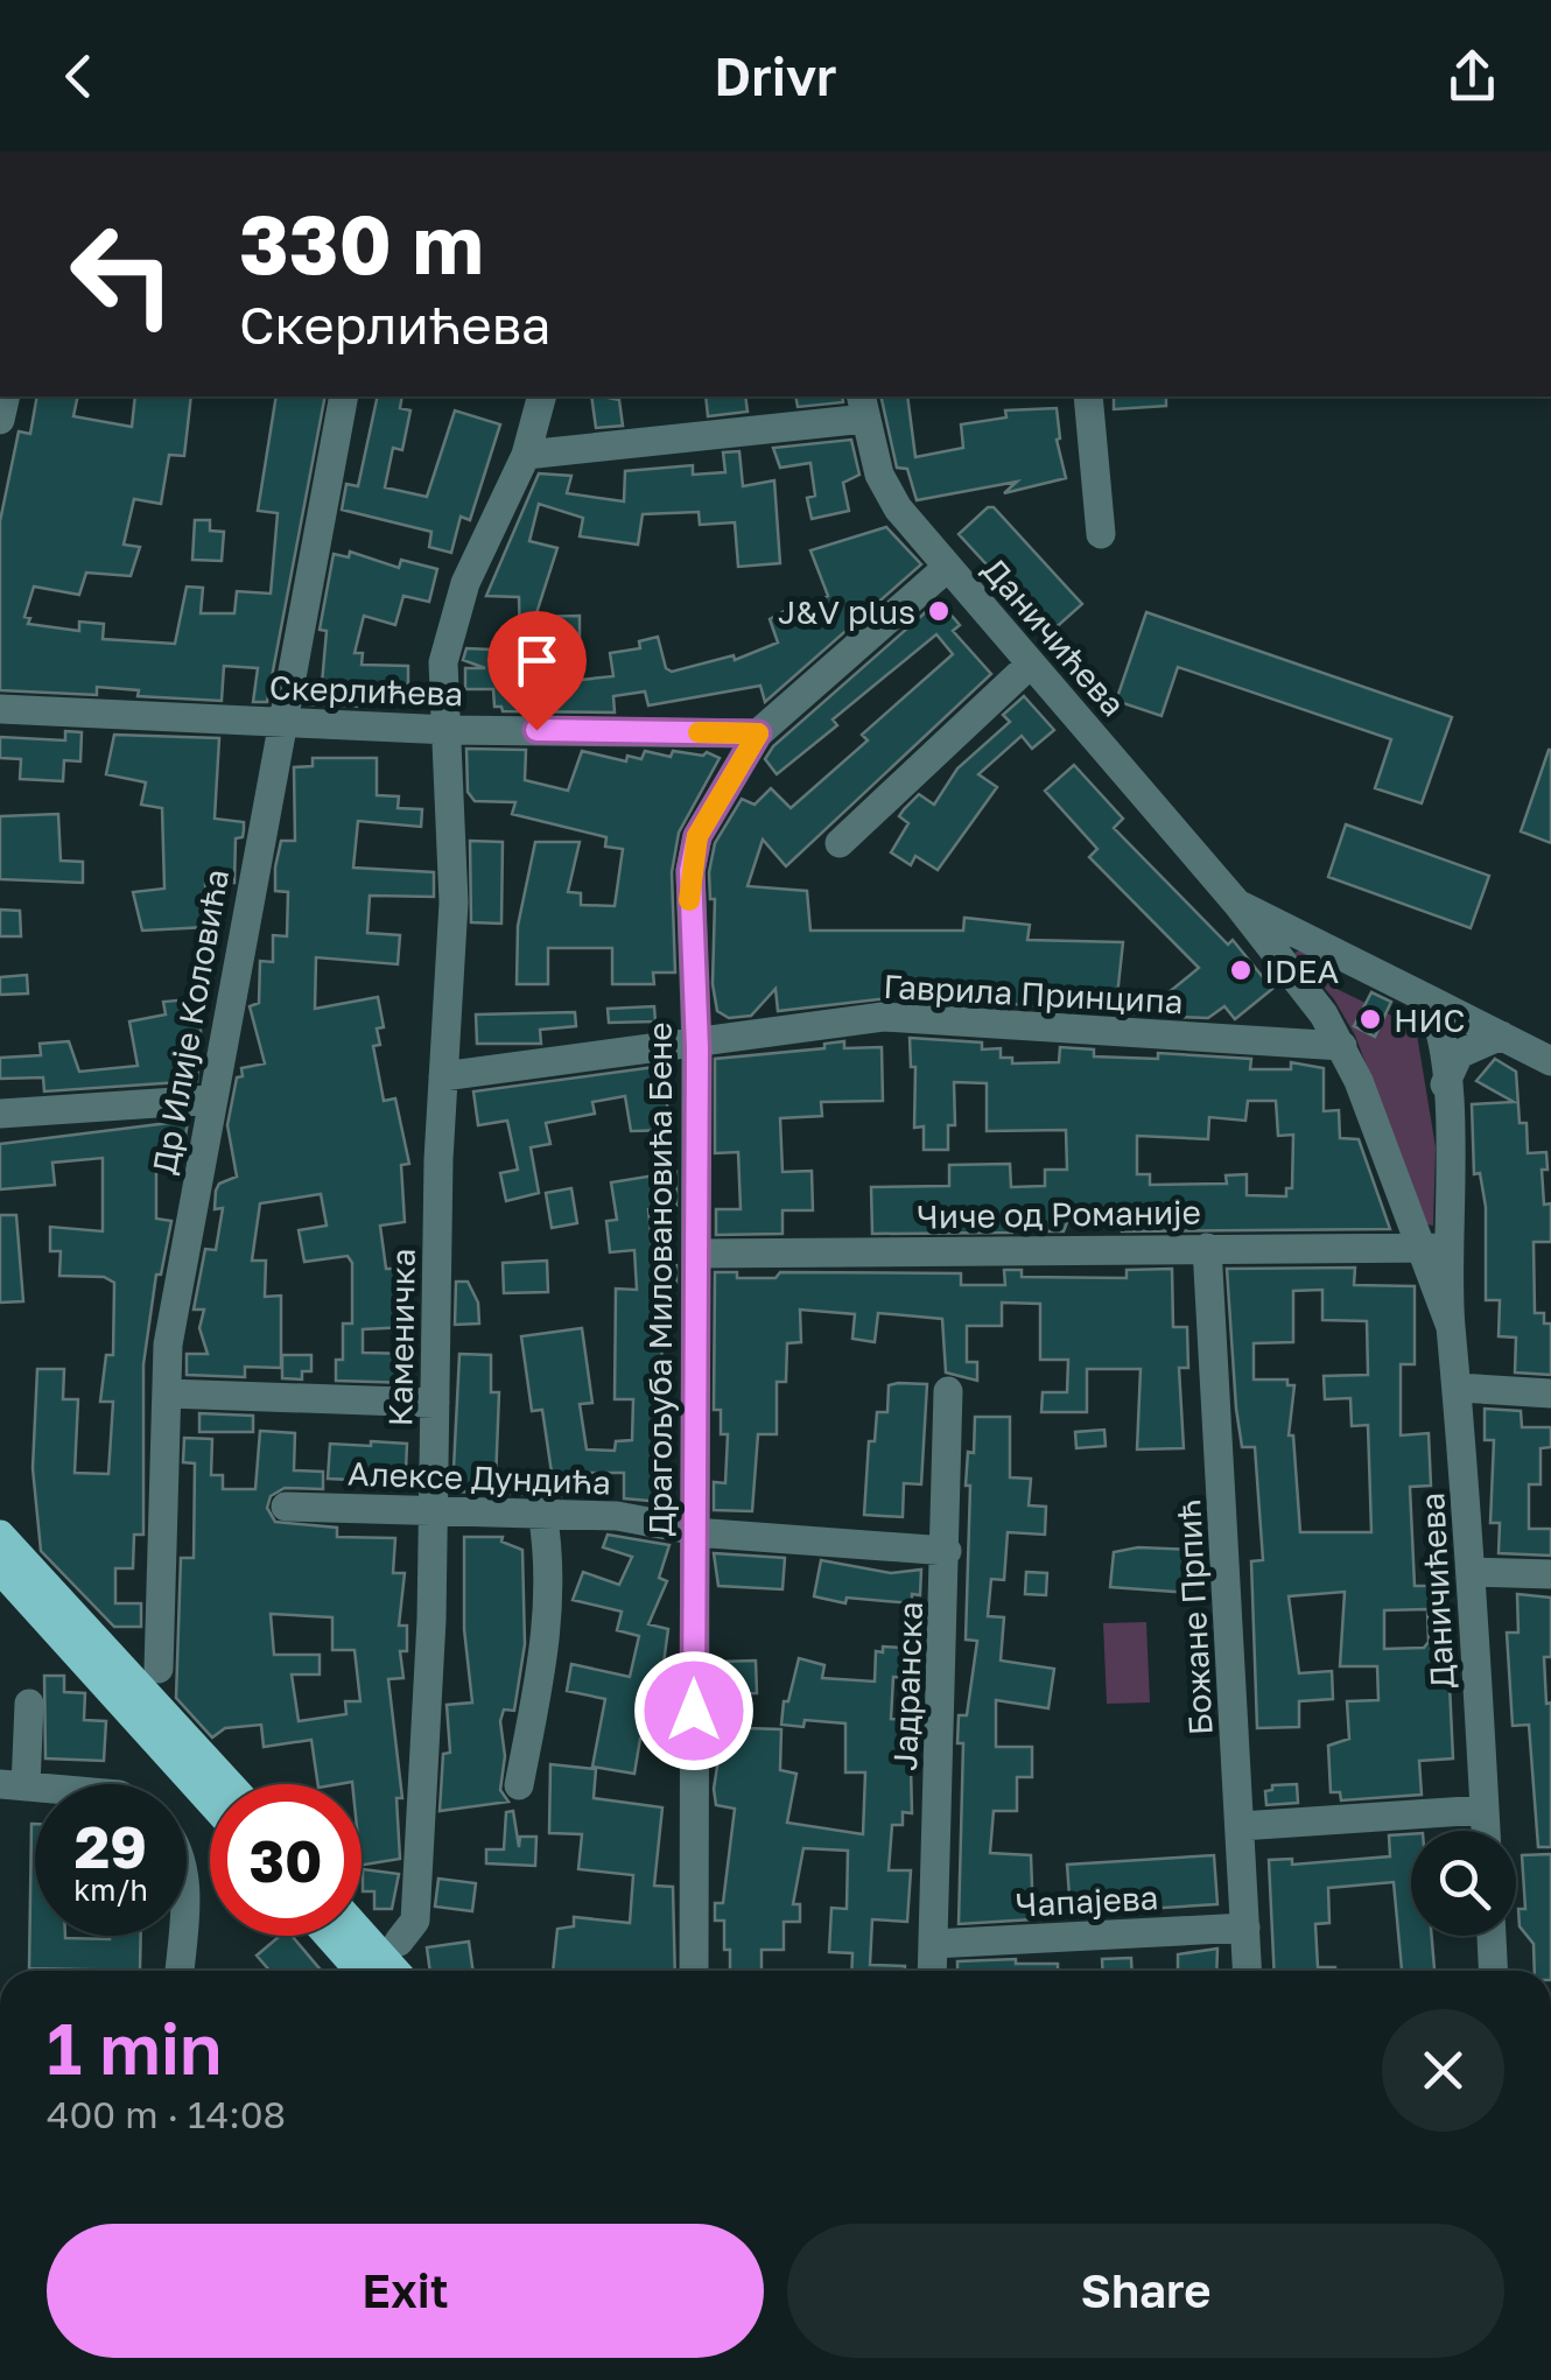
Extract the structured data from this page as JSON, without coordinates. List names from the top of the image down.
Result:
{
  "streets": {
    "street": [
      "Даничићева",
      "Скерлићева",
      "Гаврила Принципа",
      "Др Илије Коловића",
      "Чиче од Романије",
      "Драгољуба Миловановића Бене",
      "Каменичка",
      "Алексе Дундића",
      "Божане Прпић",
      "Јадранска",
      "Чапајева"
    ]
  },
  "crossings": [
    ["Даничићева", "Гаврила Принципа"],
    ["Даничићева", "Чиче од Романије"],
    ["Скерлићева", "Др Илије Коловића"],
    ["Скерлићева", "Драгољуба Миловановића Бене"],
    ["Скерлићева", "Каменичка"],
    ["Гаврила Принципа", "Драгољуба Миловановића Бене"],
    ["Гаврила Принципа", "Каменичка"],
    ["Чиче од Романије", "Драгољуба Миловановића Бене"],
    ["Чиче од Романије", "Божане Прпић"],
    ["Драгољуба Миловановића Бене", "Алексе Дундића"],
    ["Каменичка", "Алексе Дундића"],
    ["Алексе Дундића", "Јадранска"],
    ["Божане Прпић", "Чапајева"],
    ["Јадранска", "Чапајева"]
  ],
  "places": ["J&V plus", "IDEA", "НИС"],
  "page": {
    "header": "Drivr",
    "turn": ["330 m", "Скерлићева"],
    "speed": "29 km/h",
    "limit": "30",
    "heading": ["1 min", "400 m · 14:08"],
    "buttons": ["Exit", "Share"]
  }
}
